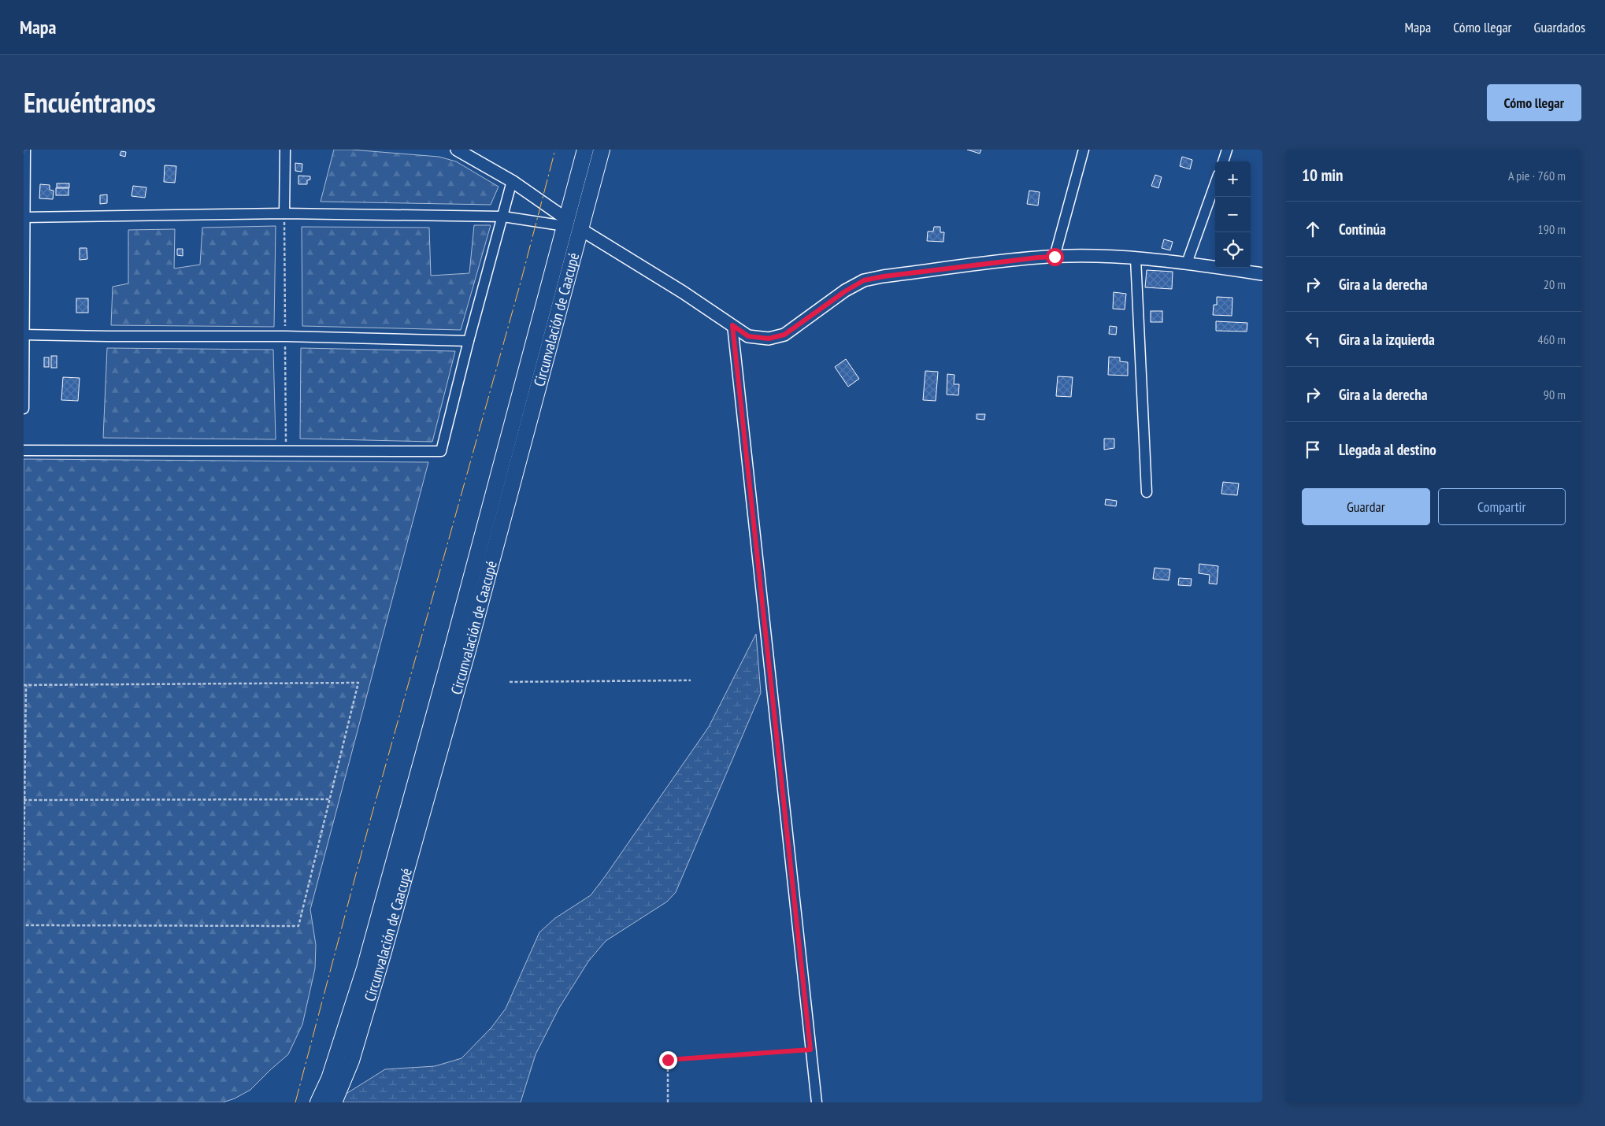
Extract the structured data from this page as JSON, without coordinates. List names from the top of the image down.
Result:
{
  "streets": {
    "highway": ["Circunvalación de Caacupé"]
  },
  "page": {
    "header": "Mapa",
    "nav": ["Mapa", "Cómo llegar", "Guardados"],
    "title": "Encuéntranos",
    "buttons": [
      "Cómo llegar",
      ["Guardar", "Compartir"]
    ],
    "heading": ["10 min", "A pie · 760 m"],
    "map_buttons": ["+", "−"],
    "list": [
      ["Continúa", "190 m"],
      ["Gira a la derecha", "20 m"],
      ["Gira a la izquierda", "460 m"],
      ["Gira a la derecha", "90 m"],
      "Llegada al destino"
    ]
  }
}
